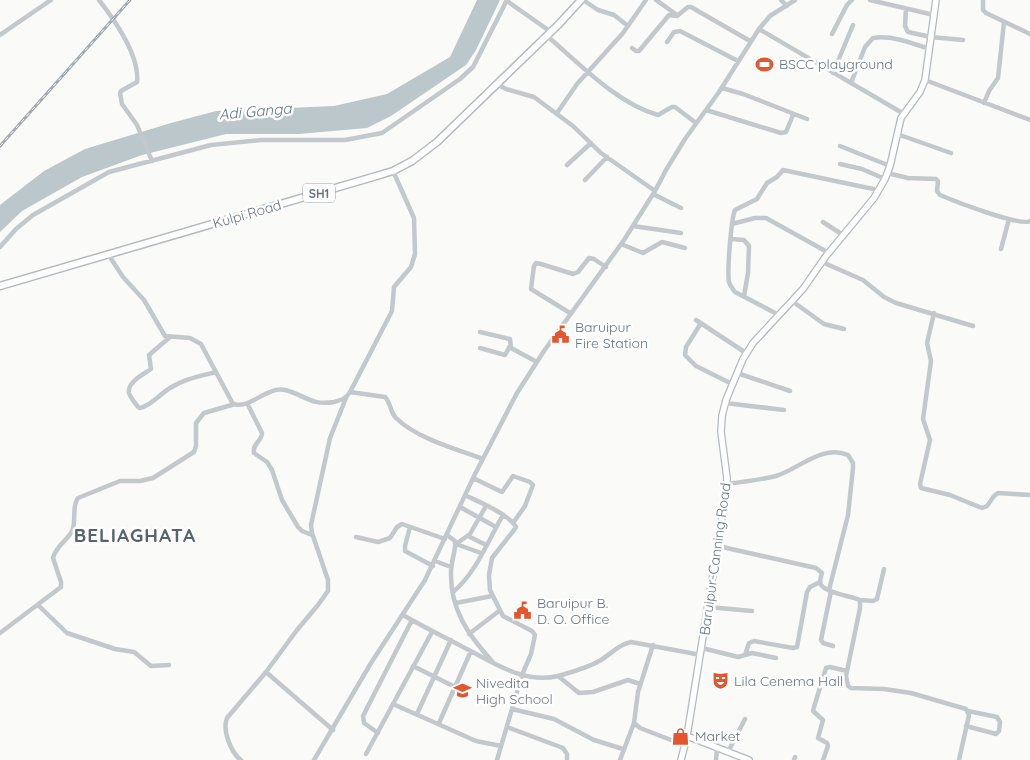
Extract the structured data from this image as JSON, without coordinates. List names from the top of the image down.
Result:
{
  "streets": {
    "main road": ["SH1", "Kulpi Road", "Baruipur-Canning Road"]
  },
  "districts": ["BELIAGHATA"],
  "water": ["Adi Ganga"],
  "places": {
    "sports": ["BSCC playground"],
    "public building": ["Baruipur Fire Station", "Baruipur B. D. O. Office"],
    "theatre": ["Lila Cenema Hall"],
    "school or university": ["Nivedita High School"],
    "shop": ["Market"]
  }
}
